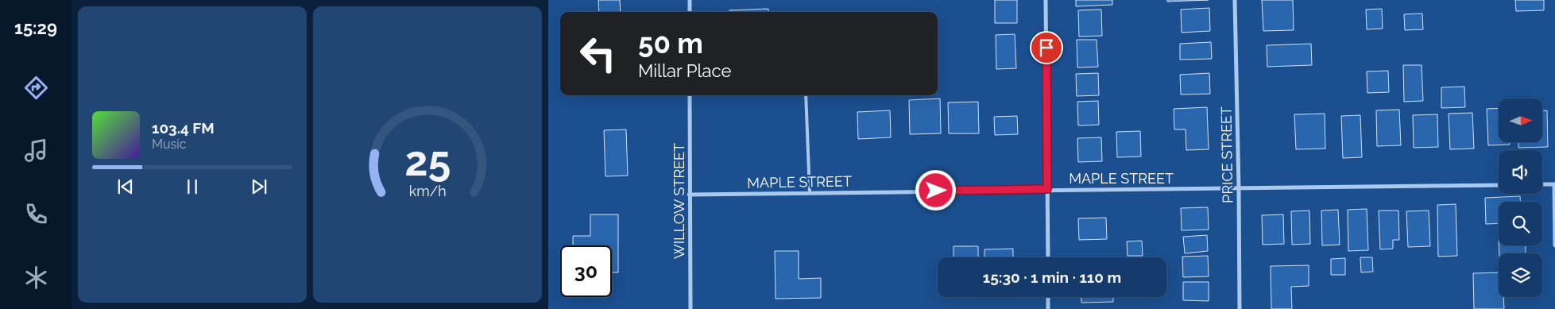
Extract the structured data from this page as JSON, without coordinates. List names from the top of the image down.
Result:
{
  "streets": {
    "street": ["PRICE STREET", "MAPLE STREET", "WILLOW STREET"]
  },
  "crossings": [
    ["PRICE STREET", "MAPLE STREET"],
    ["MAPLE STREET", "WILLOW STREET"]
  ],
  "north": "right",
  "page": {
    "tabs": "15:29",
    "turn": ["50 m", "Millar Place"],
    "song": ["103.4 FM", "Music"],
    "limit": "30",
    "trip": "15:30 · 1 min · 110 m",
    "gauge": ["25", "km/h"]
  }
}
